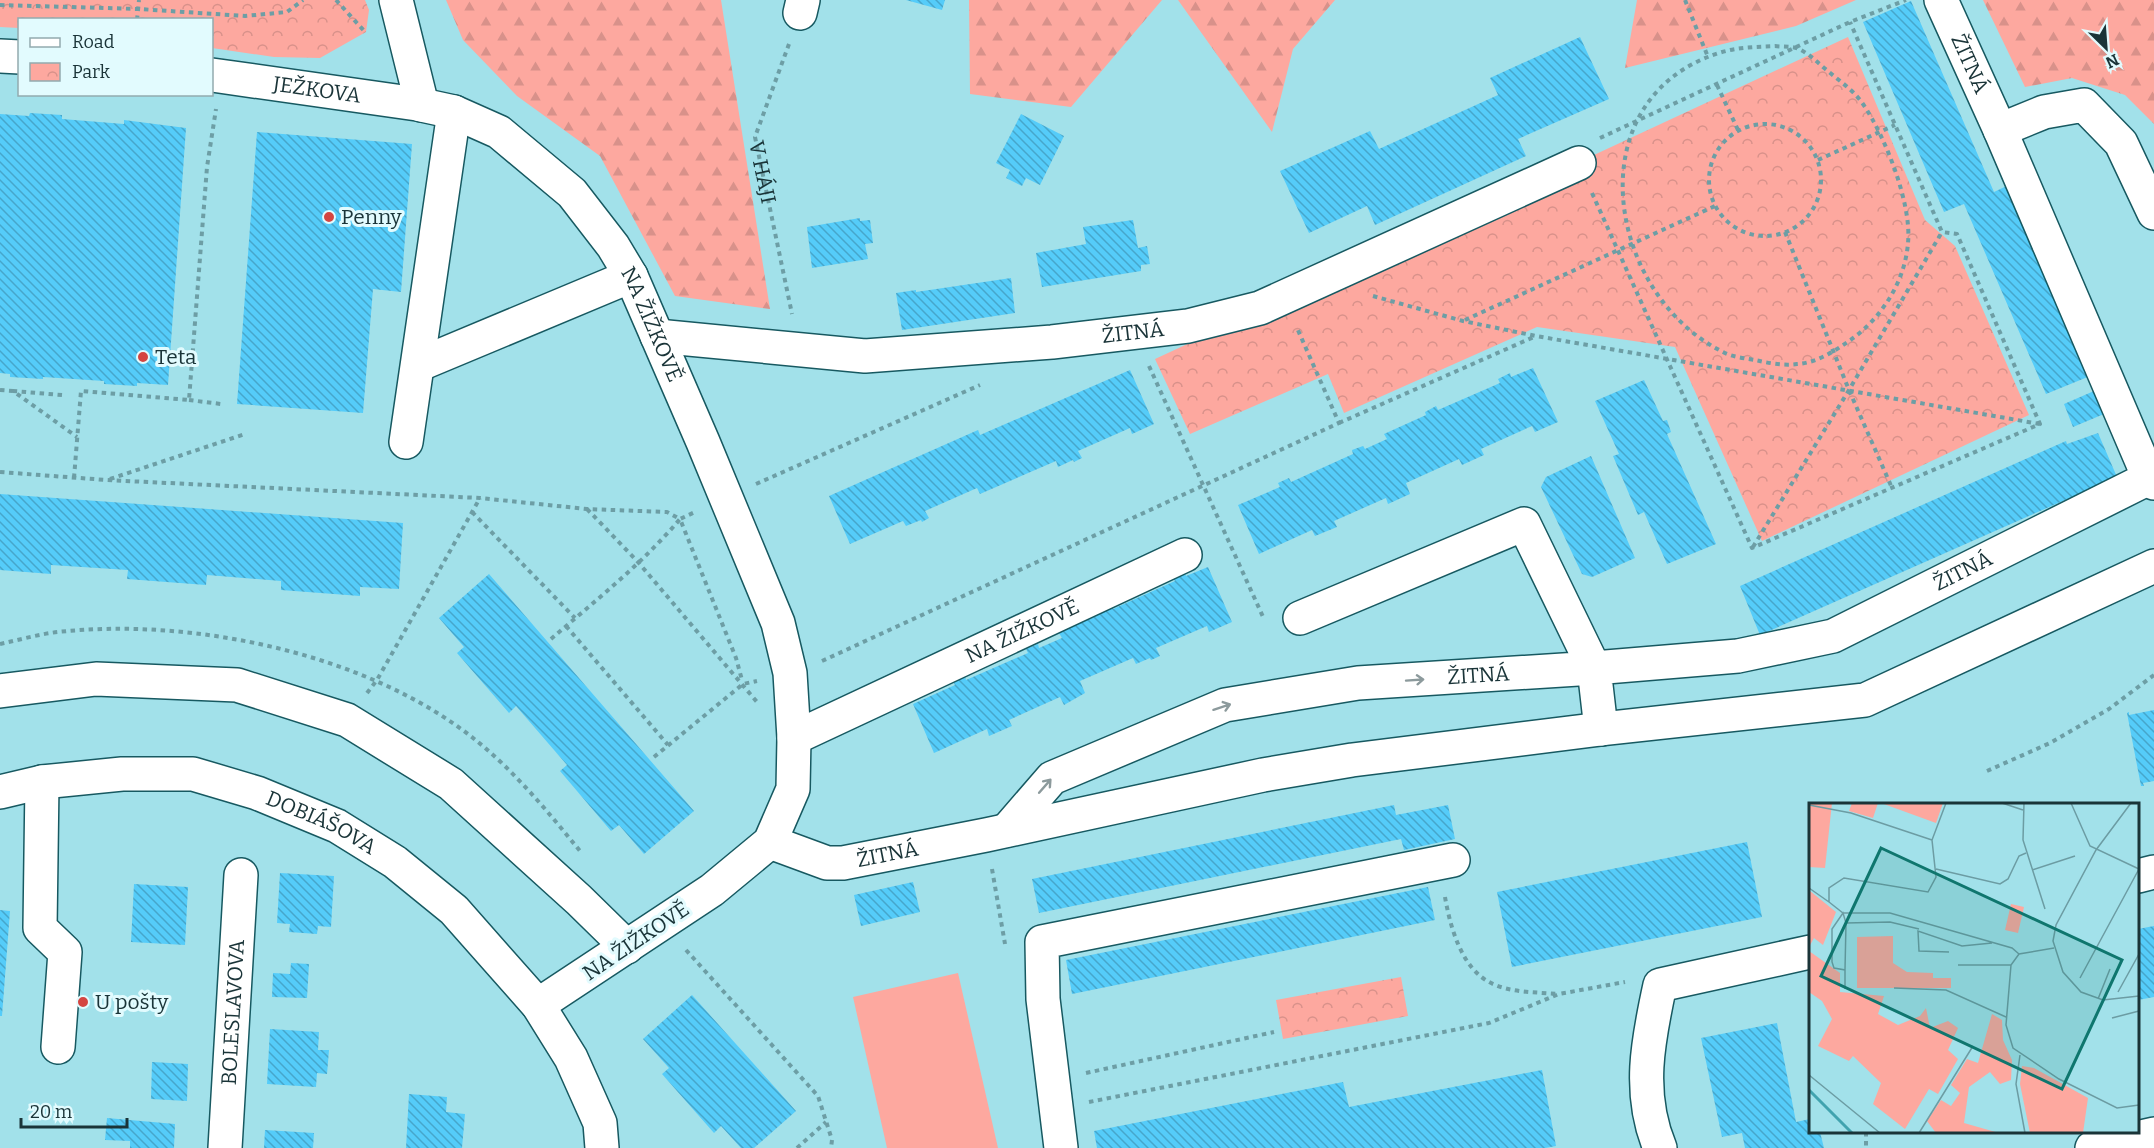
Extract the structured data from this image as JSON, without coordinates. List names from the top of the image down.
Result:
{
  "streets": {
    "street": [
      "ŽITNÁ",
      "JEŽKOVA",
      "NA ŽIŽKOVĚ",
      "DOBIÁŠOVA",
      "BOLESLAVOVA"
    ],
    "path": ["V HÁJI"]
  },
  "crossings": [
    ["ŽITNÁ", "V HÁJI"],
    ["ŽITNÁ", "NA ŽIŽKOVĚ"],
    ["JEŽKOVA", "NA ŽIŽKOVĚ"],
    ["NA ŽIŽKOVĚ", "DOBIÁŠOVA"]
  ],
  "places": ["Penny", "Teta", "U pošty"],
  "legend": ["Road", "Park"],
  "scale_bar": "20 m",
  "north": "bottom right"
}
